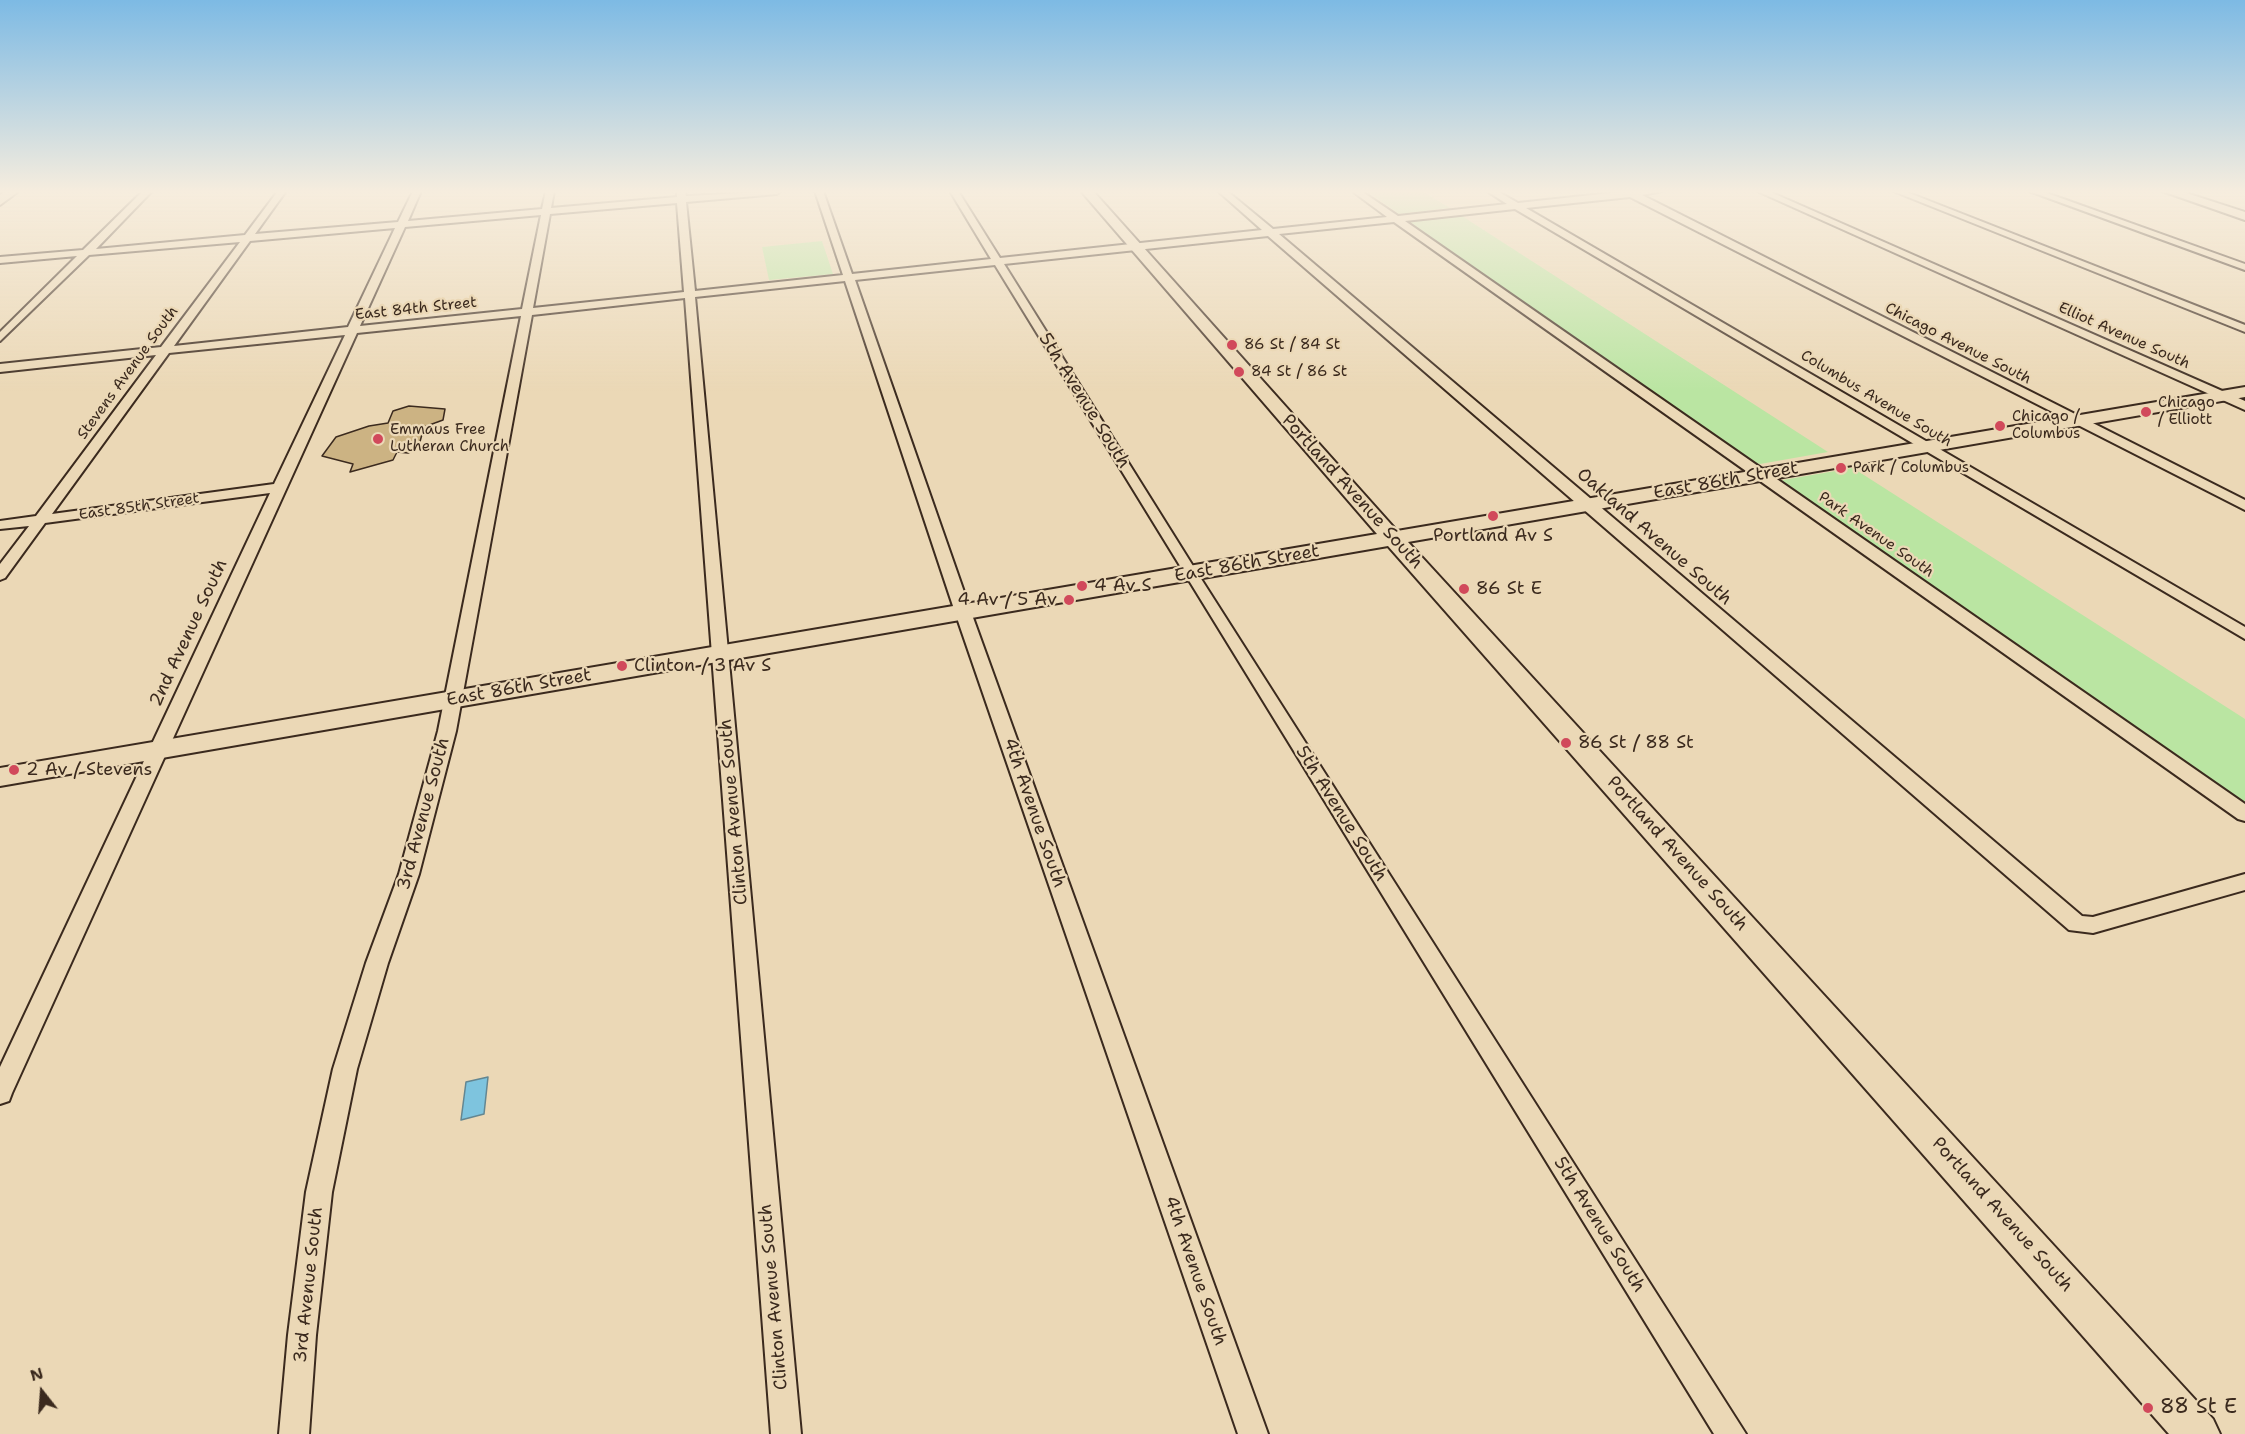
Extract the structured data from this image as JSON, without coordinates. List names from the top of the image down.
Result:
{
  "streets": {
    "street": [
      "East 84th Street",
      "Elliot Avenue South",
      "Chicago Avenue South",
      "Stevens Avenue South",
      "Columbus Avenue South",
      "5th Avenue South",
      "East 86th Street",
      "Portland Avenue South",
      "East 85th Street",
      "Park Avenue South",
      "Oakland Avenue South",
      "2nd Avenue South",
      "Clinton Avenue South",
      "4th Avenue South",
      "3rd Avenue South"
    ]
  },
  "crossings": [
    ["East 84th Street", "Stevens Avenue South"],
    ["East 84th Street", "5th Avenue South"],
    ["East 84th Street", "2nd Avenue South"],
    ["East 84th Street", "Clinton Avenue South"],
    ["East 84th Street", "4th Avenue South"],
    ["East 84th Street", "3rd Avenue South"],
    ["Elliot Avenue South", "East 86th Street"],
    ["Chicago Avenue South", "East 86th Street"],
    ["Stevens Avenue South", "East 85th Street"],
    ["Columbus Avenue South", "East 86th Street"],
    ["5th Avenue South", "East 86th Street"],
    ["East 86th Street", "Portland Avenue South"],
    ["East 86th Street", "Park Avenue South"],
    ["East 86th Street", "Oakland Avenue South"],
    ["East 86th Street", "2nd Avenue South"],
    ["East 86th Street", "Clinton Avenue South"],
    ["East 86th Street", "4th Avenue South"],
    ["East 86th Street", "3rd Avenue South"],
    ["East 85th Street", "2nd Avenue South"]
  ],
  "places": [
    "86 St / 84 St",
    "84 St / 86 St",
    "Chicago / Elliott",
    "Chicago / Columbus",
    "Emmaus Free Lutheran Church",
    "Park / Columbus",
    "Portland Av S",
    "4 Av S",
    "86 St E",
    "4 Av / 5 Av",
    "Clinton / 3 Av S",
    "86 St / 88 St",
    "2 Av / Stevens",
    "88 St E"
  ],
  "north": "top"
}
